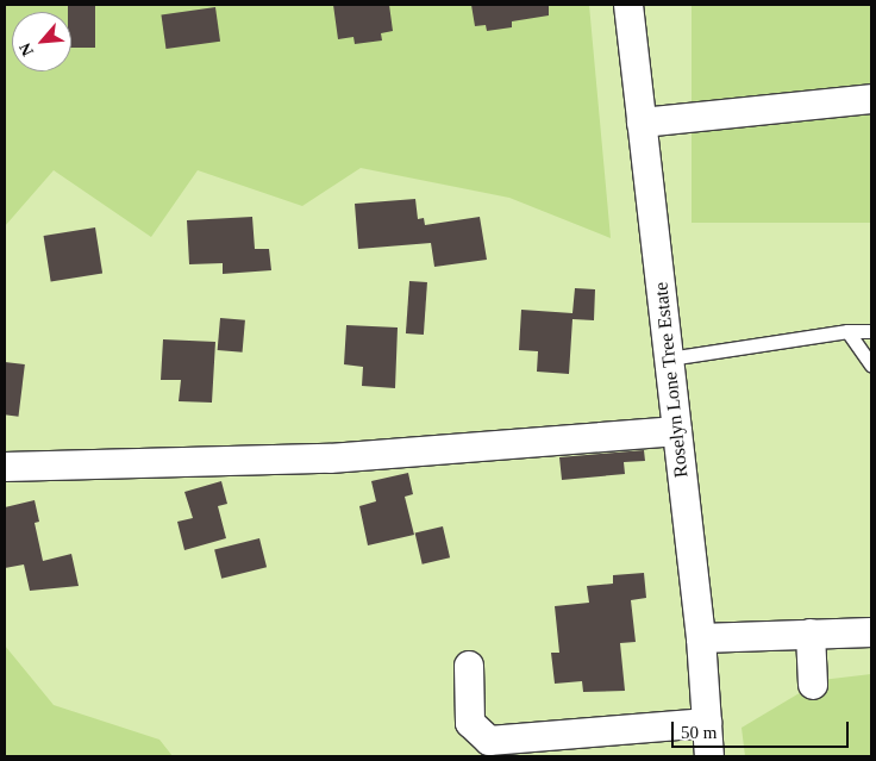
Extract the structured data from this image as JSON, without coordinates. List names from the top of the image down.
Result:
{
  "streets": {
    "street": ["Roselyn Lone Tree Estate"]
  },
  "scale_bar": "50 m",
  "north": "bottom left"
}
